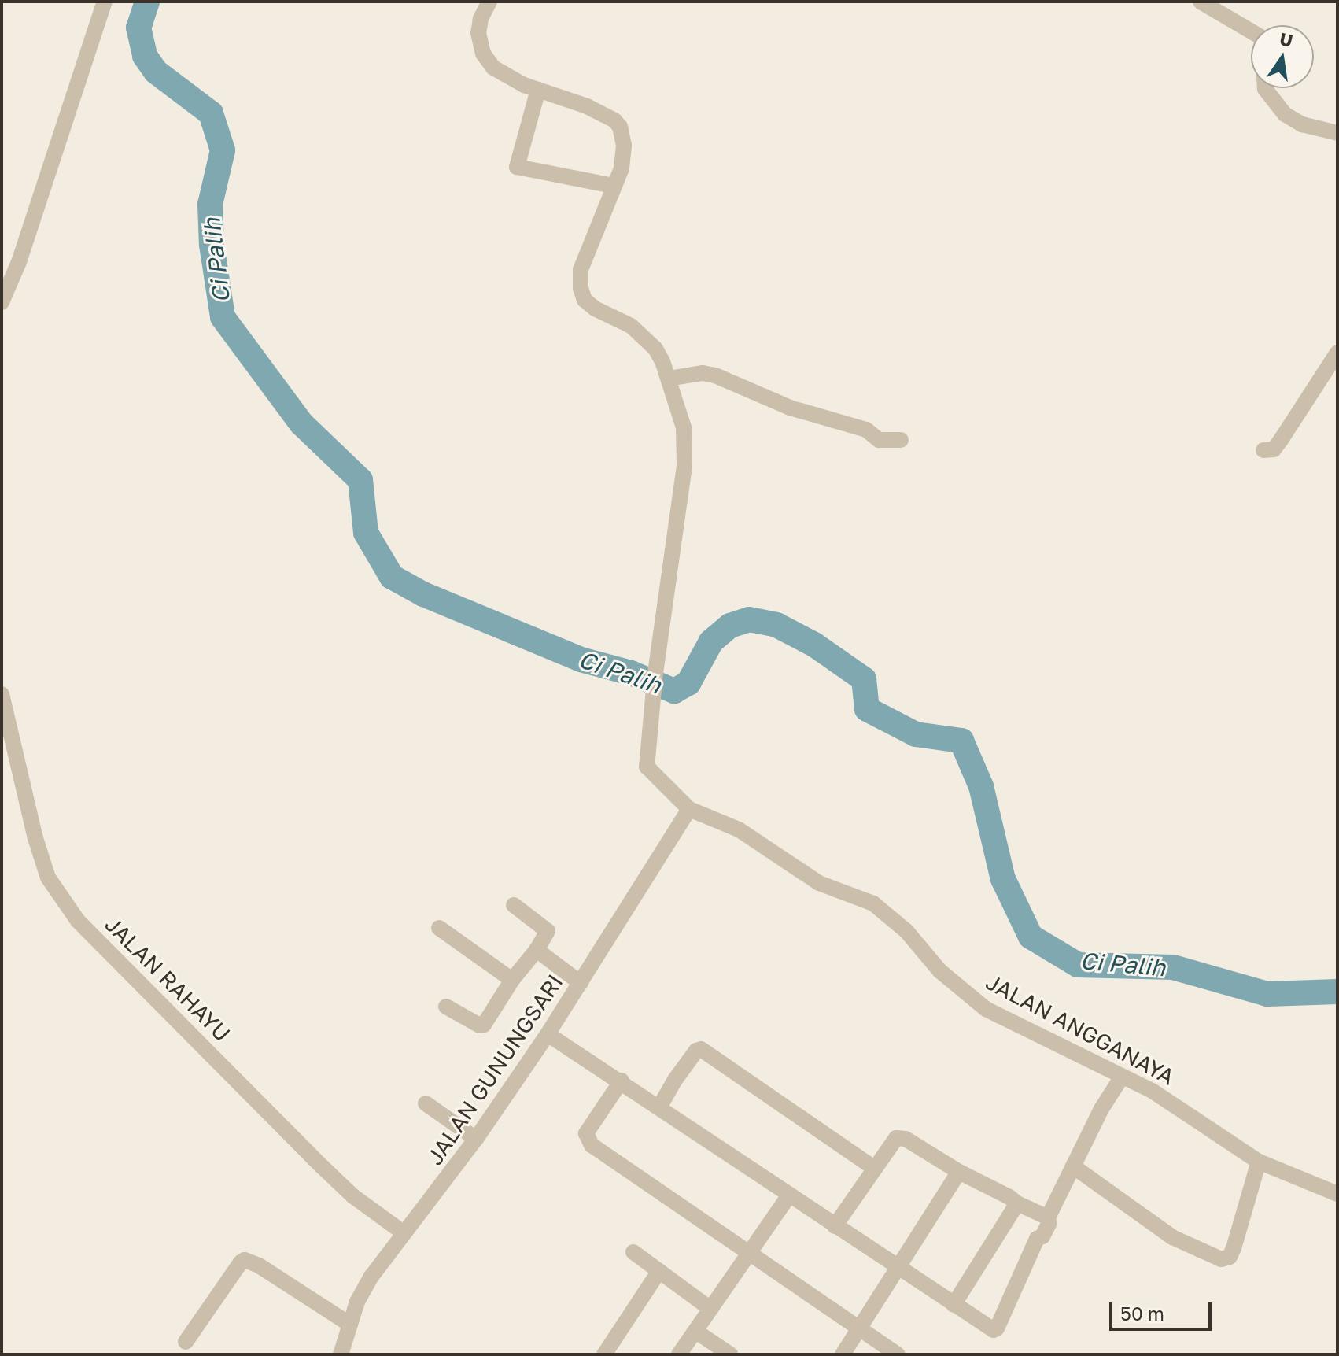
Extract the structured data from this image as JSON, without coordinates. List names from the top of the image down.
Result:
{
  "streets": {
    "street": ["JALAN RAHAYU", "JALAN ANGGANAYA", "JALAN GUNUNGSARI"]
  },
  "crossings": [
    ["JALAN RAHAYU", "JALAN GUNUNGSARI"],
    ["JALAN ANGGANAYA", "JALAN GUNUNGSARI"]
  ],
  "water": ["Ci Palih"],
  "scale_bar": "50 m",
  "north": "top"
}
